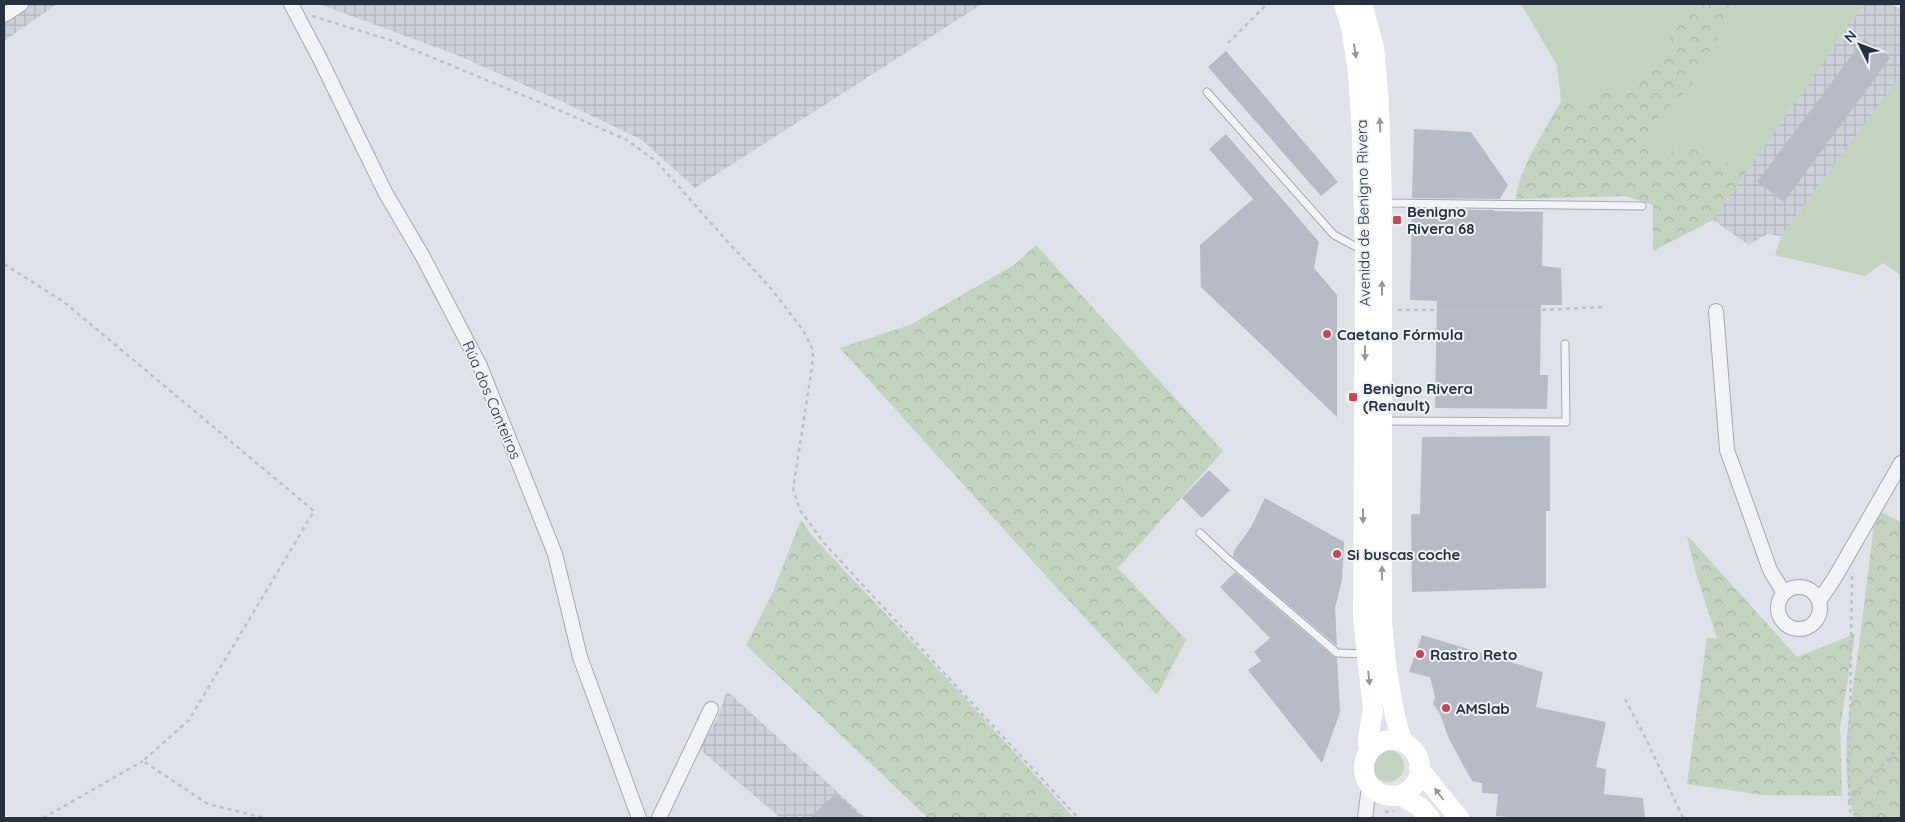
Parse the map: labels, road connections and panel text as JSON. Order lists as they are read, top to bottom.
{
  "streets": {
    "main road": ["Avenida de Benigno Rivera"],
    "street": ["Rúa dos Canteiros"]
  },
  "places": {
    "transit": ["Benigno Rivera 68", "Benigno Rivera (Renault)"],
    "other": [
      "Caetano Fórmula",
      "Si buscas coche",
      "Rastro Reto",
      "AMSlab"
    ]
  },
  "north": "top left"
}
